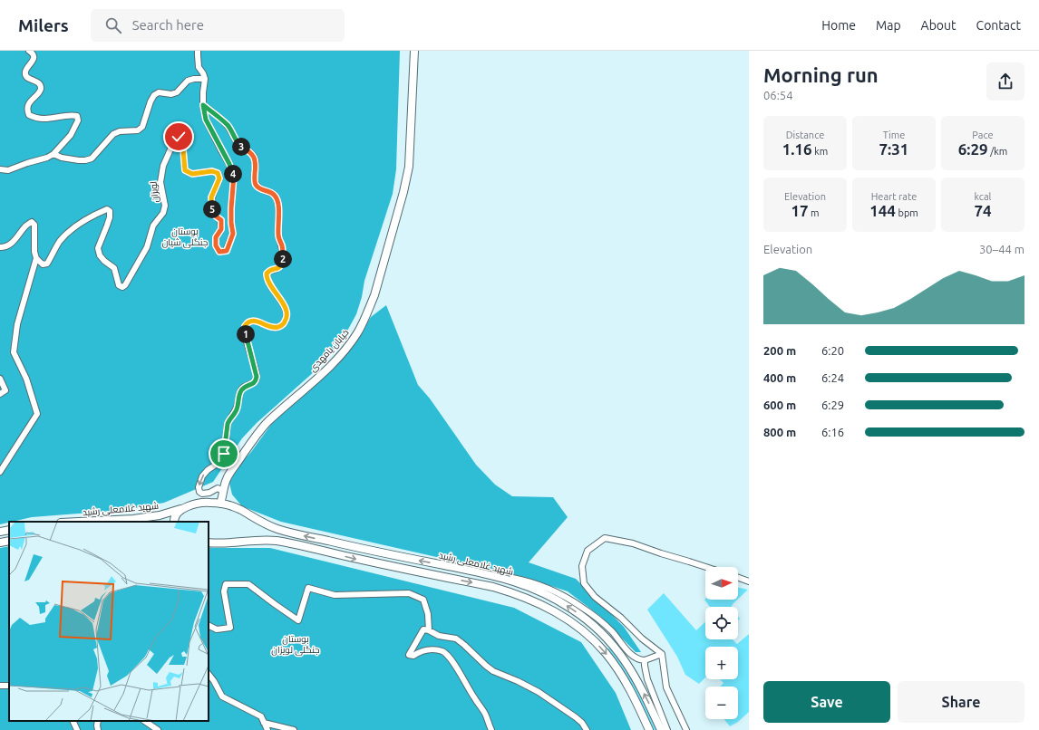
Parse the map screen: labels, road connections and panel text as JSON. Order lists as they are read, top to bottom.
{
  "streets": {
    "main road": ["خیابان یامهدی", "شهید غلامعلی رشید"],
    "street": ["لویزان"]
  },
  "crossings": [
    ["خیابان یامهدی", "شهید غلامعلی رشید"]
  ],
  "parks": ["بوستان جنگلی شیان", "بوستان جنگلی لویزان"],
  "north": "right",
  "page": {
    "header": "Milers",
    "search": "Search here",
    "nav": [
      "Home",
      "Map",
      "About",
      "Contact"
    ],
    "heading": ["Morning run", "06:54"],
    "stats": [
      ["Distance", "1.16 km"],
      ["Time", "7:31"],
      ["Pace", "6:29 /km"],
      ["Elevation", "17 m"],
      ["Heart rate", "144 bpm"],
      ["kcal", "74"]
    ],
    "pins": [
      "3",
      "4",
      "5",
      "2",
      "1"
    ],
    "chart": ["Elevation", "30–44 m"],
    "list": [
      {
        "name": "200 m",
        "note": "6:20"
      },
      {
        "name": "400 m",
        "note": "6:24"
      },
      {
        "name": "600 m",
        "note": "6:29"
      },
      {
        "name": "800 m",
        "note": "6:16"
      }
    ],
    "map_buttons": ["+", "−"],
    "buttons": ["Save", "Share"]
  }
}
